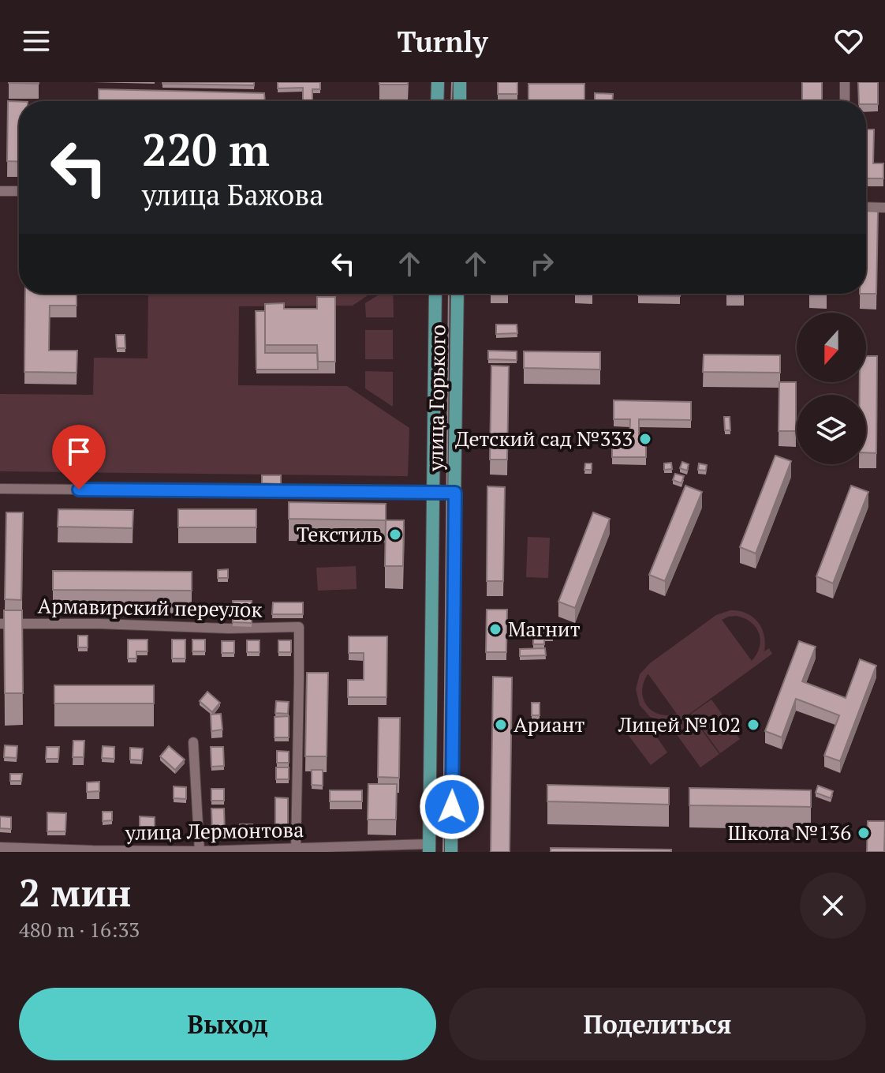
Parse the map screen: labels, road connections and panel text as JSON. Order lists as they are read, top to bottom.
{
  "streets": {
    "main road": ["улица Горького"],
    "street": ["Армавирский переулок", "улица Лермонтова"]
  },
  "crossings": [
    ["улица Горького", "улица Лермонтова"],
    ["Армавирский переулок", "улица Лермонтова"]
  ],
  "places": [
    "Детский сад №333",
    "Текстиль",
    "Магнит",
    "Ариант",
    "Лицей №102",
    "Школа №136"
  ],
  "north": "bottom",
  "page": {
    "header": "Turnly",
    "turn": ["220 m", "улица Бажова"],
    "heading": ["2 мин", "480 m · 16:33"],
    "buttons": ["Выход", "Поделиться"]
  }
}
